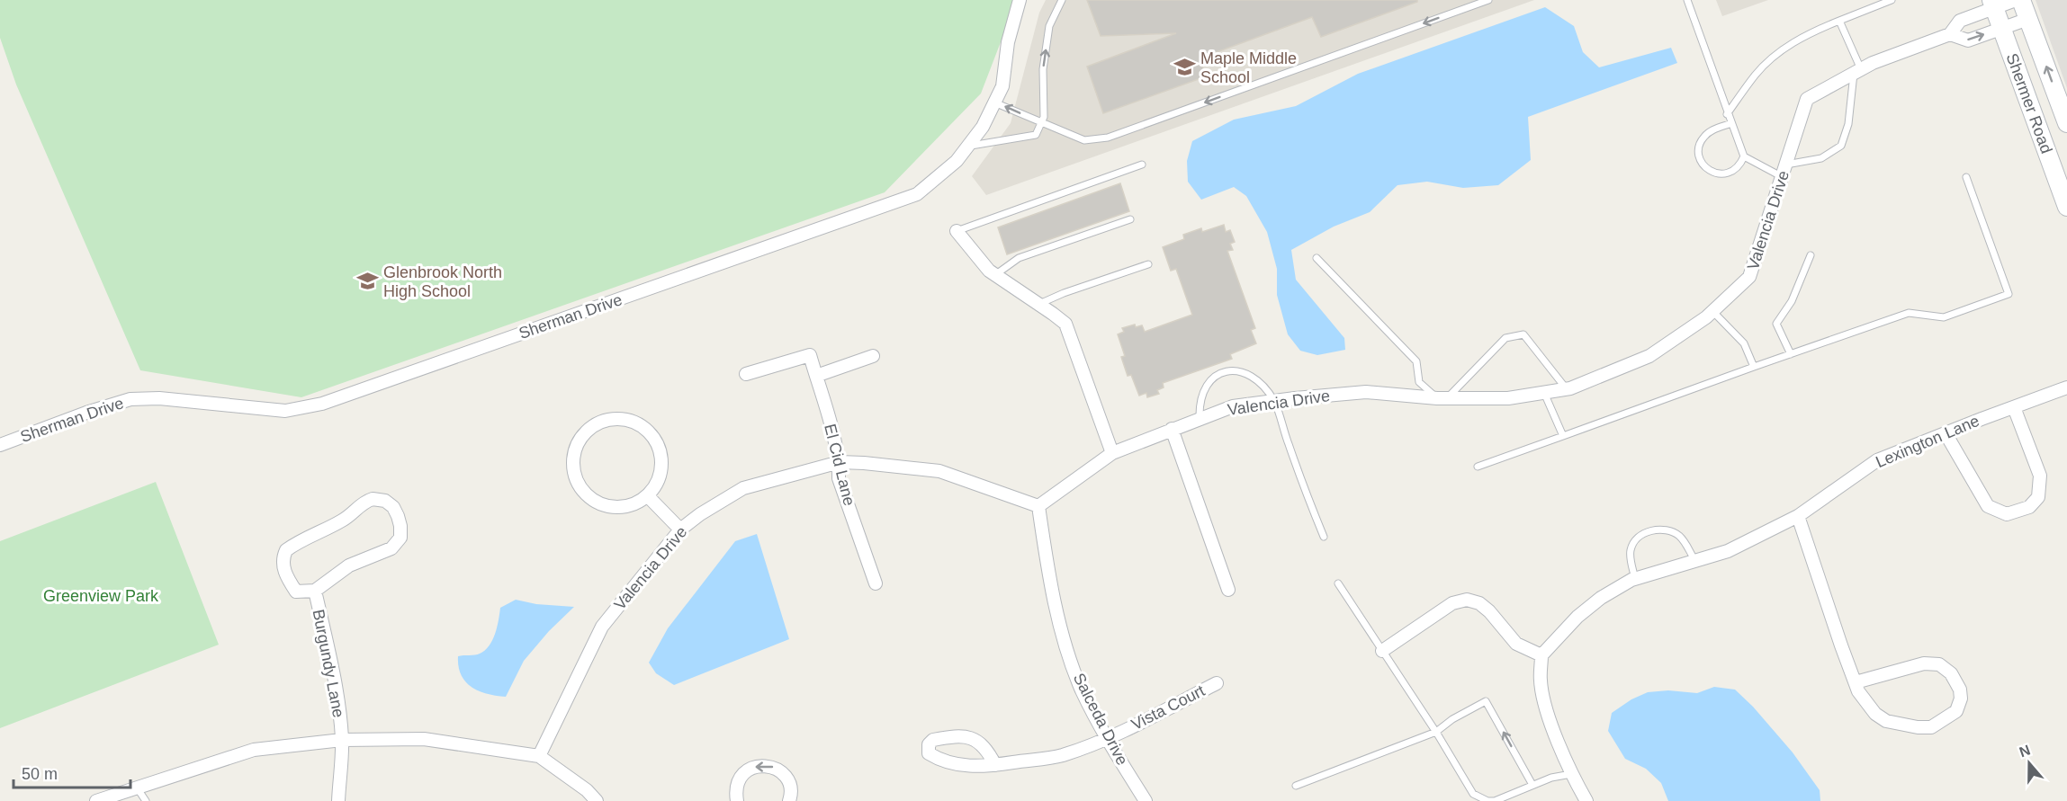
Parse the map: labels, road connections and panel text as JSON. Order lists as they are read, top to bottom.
{
  "streets": {
    "main road": ["Shermer Road"],
    "street": [
      "Valencia Drive",
      "Sherman Drive",
      "Lexington Lane",
      "El Cid Lane",
      "Burgundy Lane",
      "Vista Court",
      "Salceda Drive"
    ]
  },
  "crossings": [
    ["Shermer Road", "Valencia Drive"],
    ["Valencia Drive", "El Cid Lane"],
    ["Valencia Drive", "Salceda Drive"],
    ["Vista Court", "Salceda Drive"]
  ],
  "parks": ["Greenview Park"],
  "places": {
    "school or university": ["Maple Middle School", "Glenbrook North High School"]
  },
  "scale_bar": "50 m",
  "north": "top"
}
